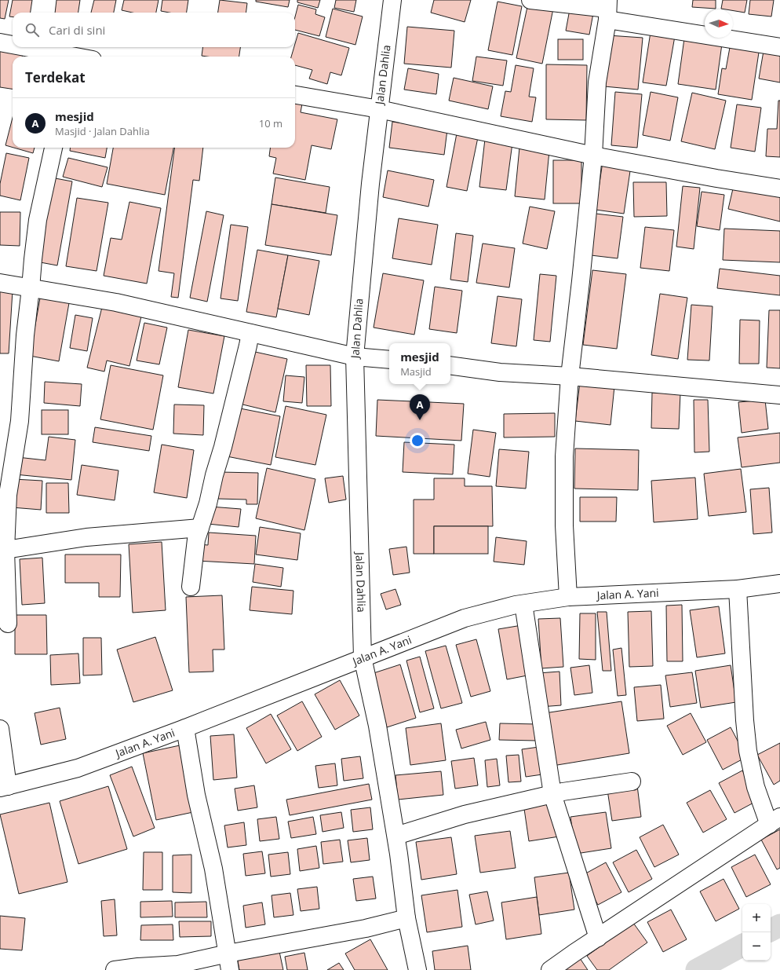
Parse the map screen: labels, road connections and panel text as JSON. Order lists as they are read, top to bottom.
{
  "streets": {
    "main road": ["Jalan Dahlia", "Jalan A. Yani"]
  },
  "crossings": [
    ["Jalan Dahlia", "Jalan A. Yani"]
  ],
  "north": "right",
  "page": {
    "search": "Cari di sini",
    "heading": "Terdekat",
    "list": [
      {
        "mark": "A",
        "name": "mesjid",
        "note": "Masjid · Jalan Dahlia",
        "value": "10 m"
      }
    ],
    "popup": ["mesjid", "Masjid"],
    "pins": "A",
    "map_buttons": ["+", "−"]
  }
}
